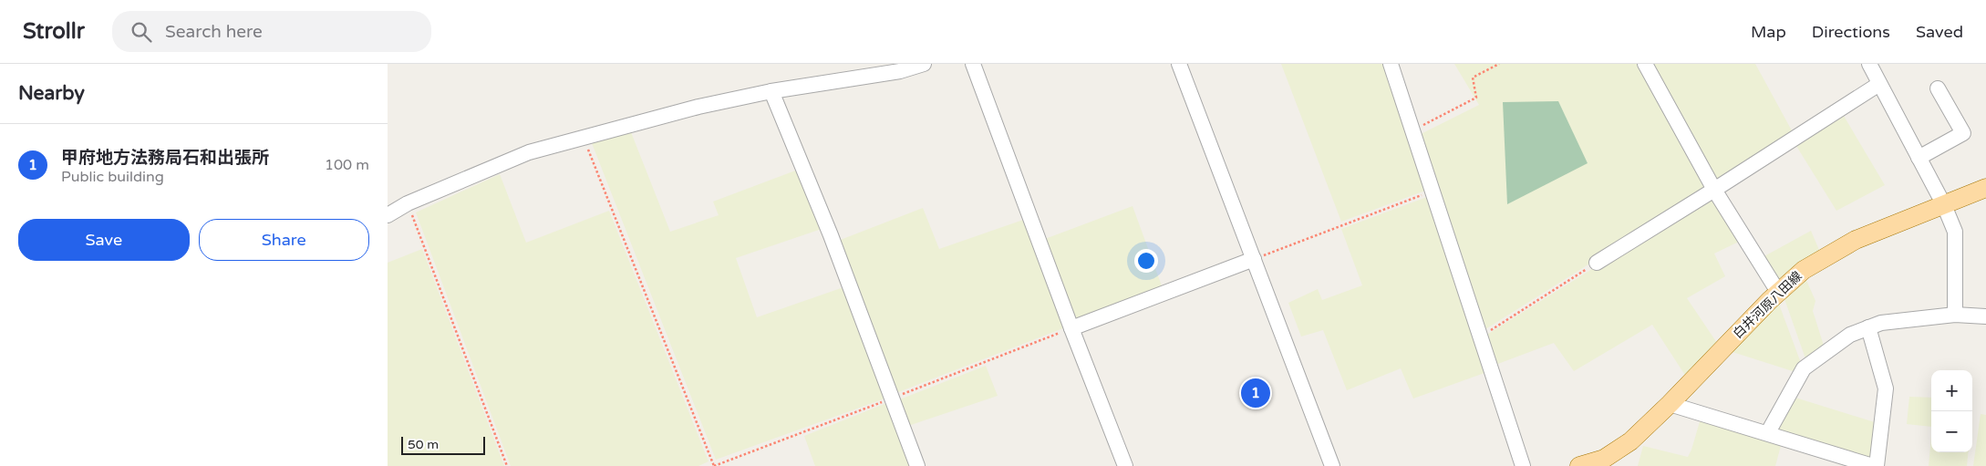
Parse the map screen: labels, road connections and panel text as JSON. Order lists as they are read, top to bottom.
{
  "streets": {
    "main road": ["白井河原八田線"]
  },
  "scale_bar": "50 m",
  "page": {
    "header": "Strollr",
    "search": "Search here",
    "nav": ["Map", "Directions", "Saved"],
    "heading": "Nearby",
    "list": [
      {
        "mark": "1",
        "name": "甲府地方法務局石和出張所",
        "note": "Public building",
        "value": "100 m"
      }
    ],
    "buttons": ["Save", "Share"],
    "map_buttons": ["+", "−"],
    "pins": "1",
    "scale": "50 m"
  }
}
